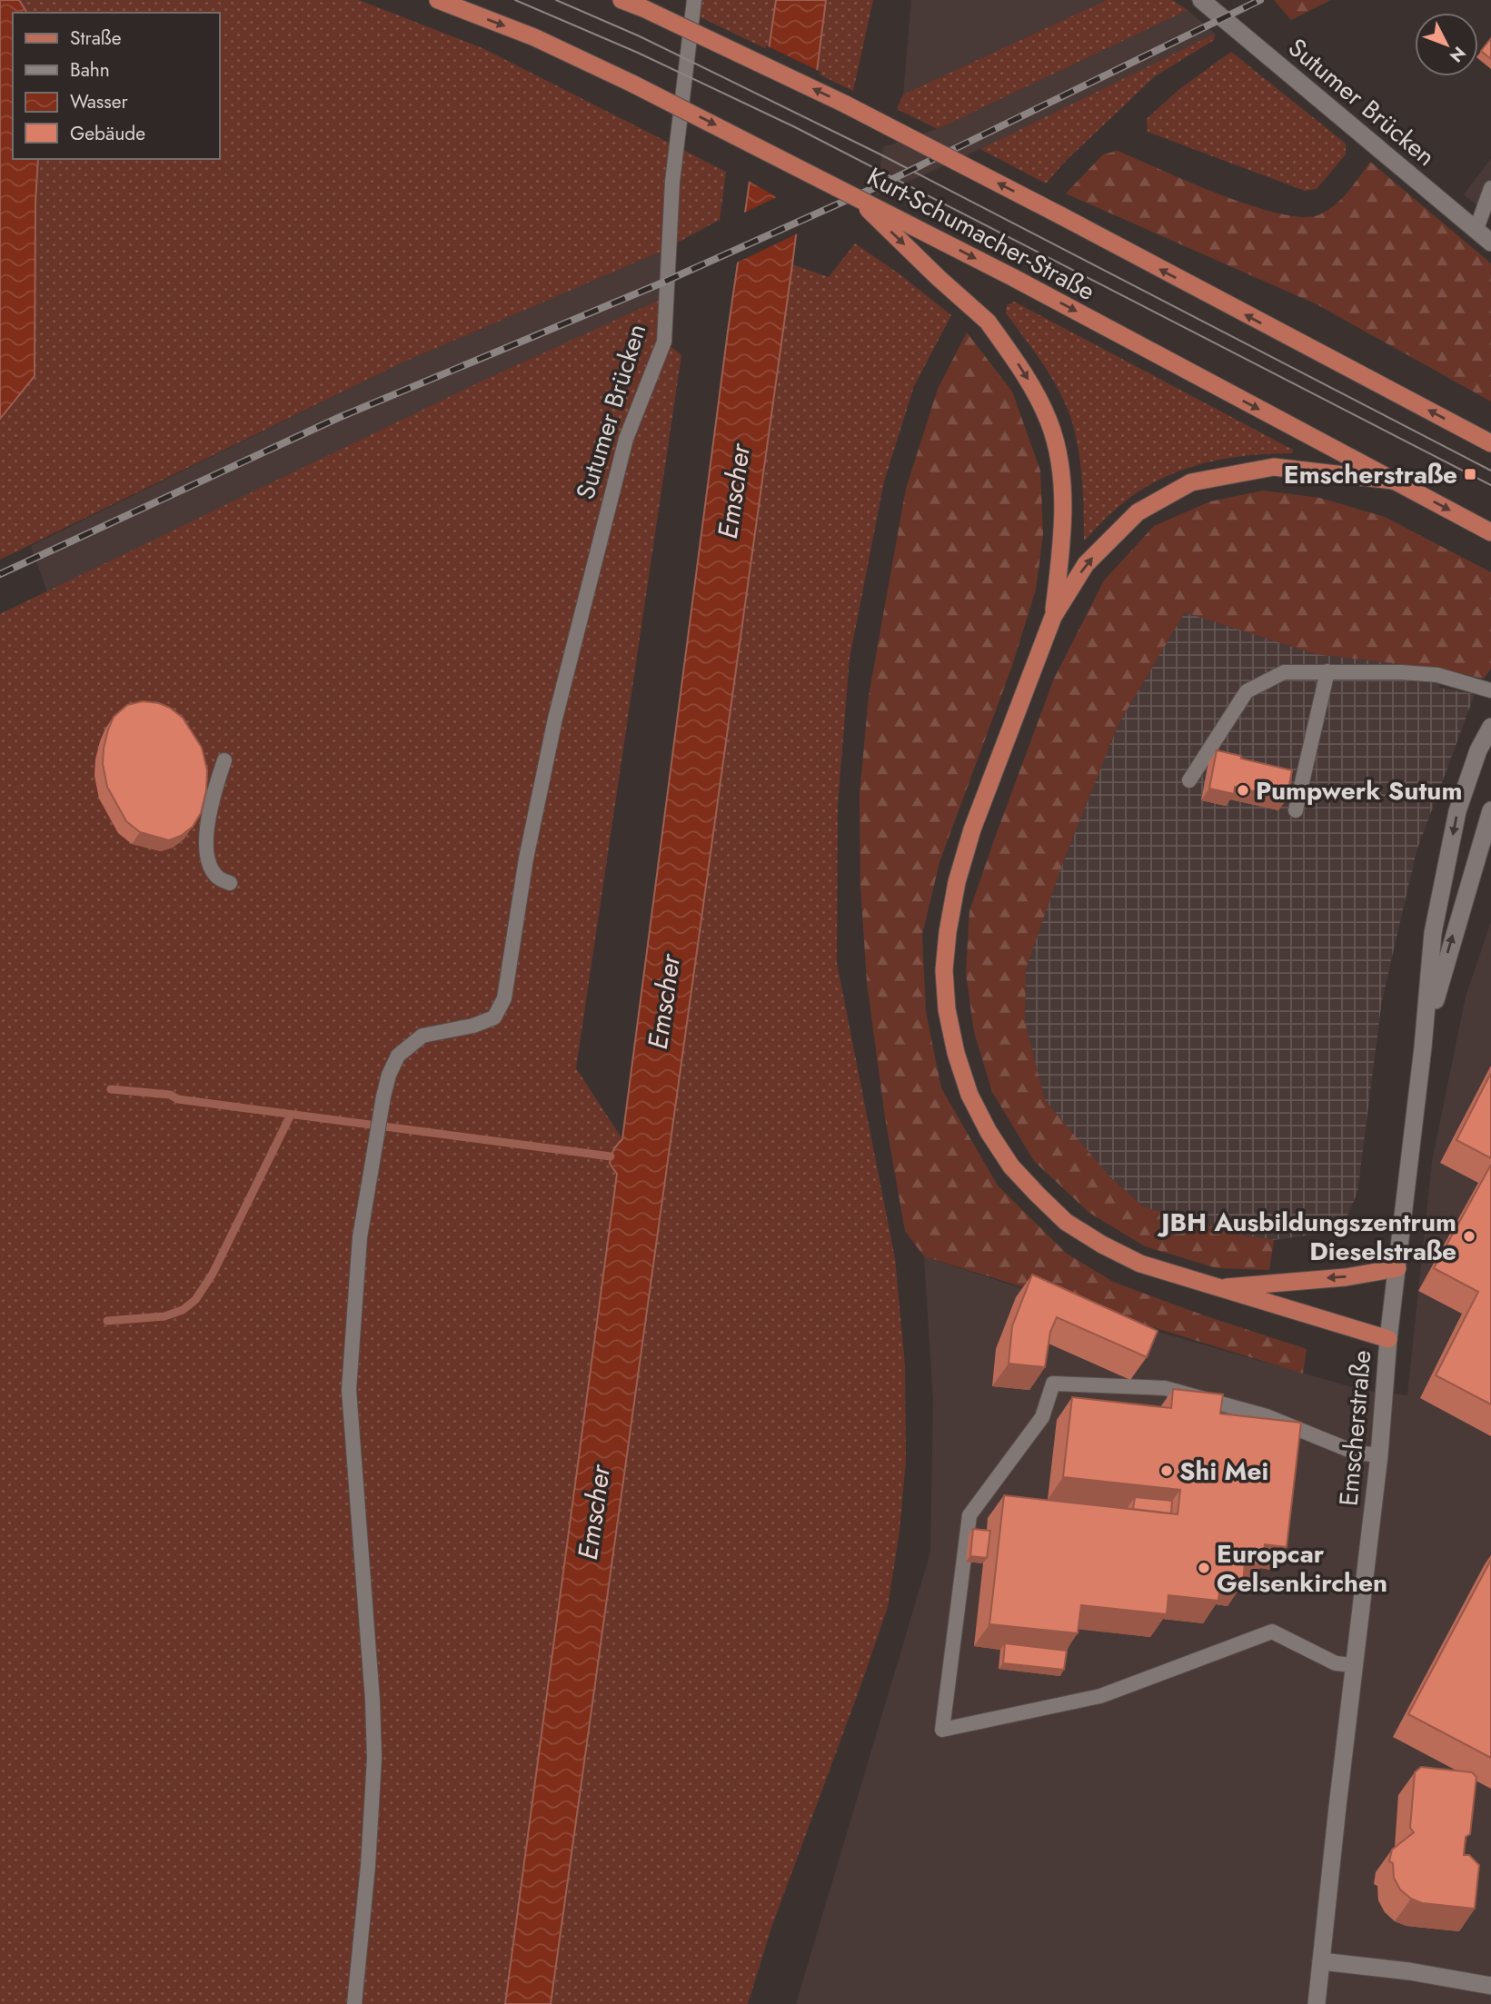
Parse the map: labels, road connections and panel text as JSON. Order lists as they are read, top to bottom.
{
  "streets": {
    "main road": ["Kurt-Schumacher-Straße"],
    "street": ["Sutumer Brücken", "Emscherstraße"]
  },
  "water": ["Emscher"],
  "places": {
    "transit": ["Emscherstraße"],
    "other": [
      "Pumpwerk Sutum",
      "JBH Ausbildungszentrum Dieselstraße",
      "Shi Mei",
      "Europcar Gelsenkirchen"
    ]
  },
  "legend": [
    "Straße",
    "Bahn",
    "Wasser",
    "Gebäude"
  ],
  "north": "bottom right"
}
